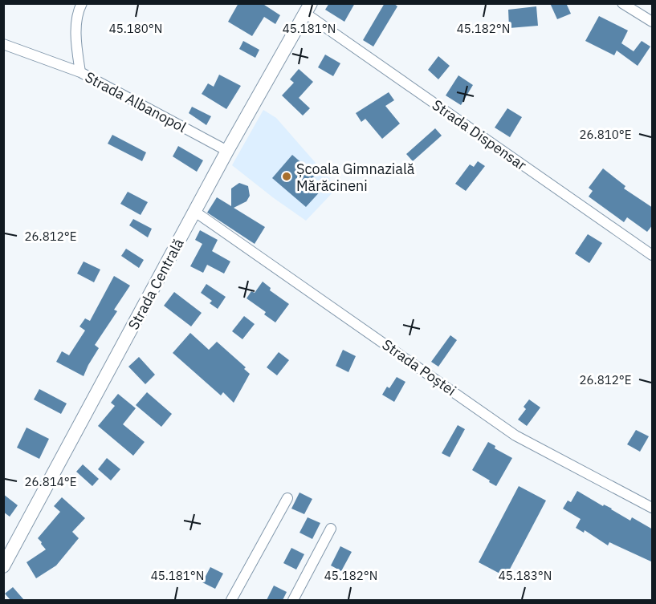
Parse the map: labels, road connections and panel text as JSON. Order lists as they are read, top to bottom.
{
  "streets": {
    "main road": ["Strada Centrală"],
    "street": ["Strada Albanopol", "Strada Dispensar", "Strada Poștei"]
  },
  "crossings": [
    ["Strada Albanopol", "Strada Centrală"],
    ["Strada Dispensar", "Strada Centrală"],
    ["Strada Centrală", "Strada Poștei"]
  ],
  "places": ["Școala Gimnazială Mărăcineni"],
  "coordinates": [
    "45.180°N",
    "45.181°N",
    "45.182°N",
    "26.810°E",
    "26.812°E",
    "26.814°E",
    "45.183°N"
  ]
}
